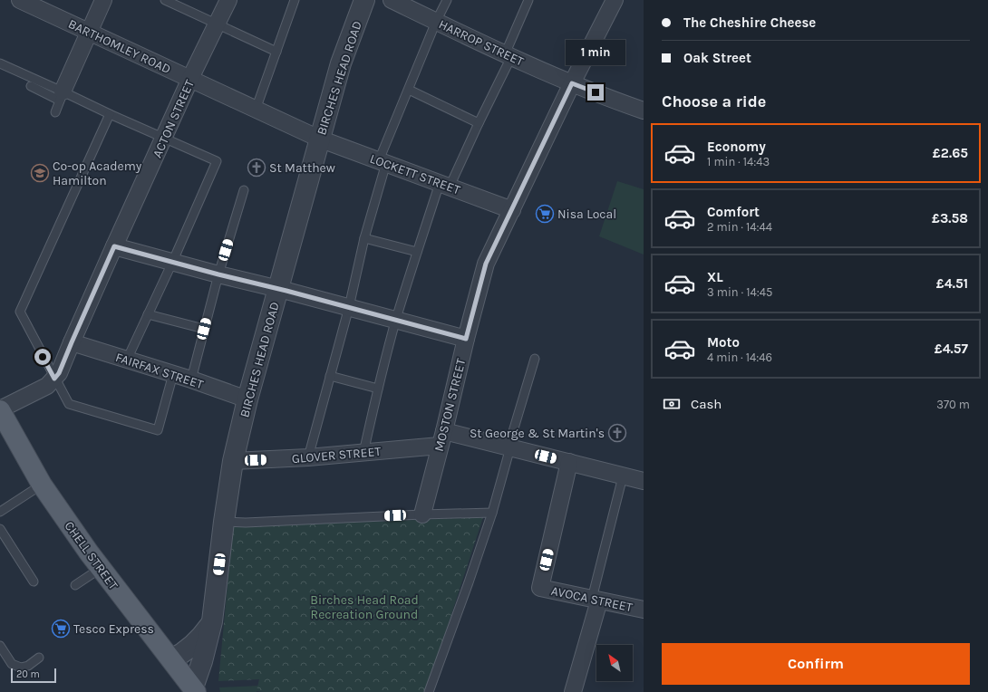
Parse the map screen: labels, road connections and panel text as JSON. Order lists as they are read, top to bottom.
{
  "streets": {
    "main road": ["CHELL STREET"],
    "street": [
      "HARROP STREET",
      "BARTHOMLEY ROAD",
      "BIRCHES HEAD ROAD",
      "ACTON STREET",
      "LOCKETT STREET",
      "FAIRFAX STREET",
      "MOSTON STREET",
      "GLOVER STREET",
      "AVOCA STREET"
    ]
  },
  "crossings": [
    ["HARROP STREET", "MOSTON STREET"],
    ["BARTHOMLEY ROAD", "BIRCHES HEAD ROAD"],
    ["BARTHOMLEY ROAD", "ACTON STREET"],
    ["BARTHOMLEY ROAD", "LOCKETT STREET"],
    ["BIRCHES HEAD ROAD", "LOCKETT STREET"],
    ["BIRCHES HEAD ROAD", "FAIRFAX STREET"],
    ["BIRCHES HEAD ROAD", "GLOVER STREET"],
    ["BIRCHES HEAD ROAD", "CHELL STREET"],
    ["ACTON STREET", "FAIRFAX STREET"],
    ["ACTON STREET", "CHELL STREET"],
    ["LOCKETT STREET", "MOSTON STREET"],
    ["MOSTON STREET", "GLOVER STREET"],
    ["GLOVER STREET", "AVOCA STREET"]
  ],
  "parks": ["Birches Head Road Recreation Ground"],
  "places": {
    "church": ["St Matthew", "St George & St Martin's"],
    "school or university": ["Co-op Academy Hamilton"],
    "supermarket": ["Nisa Local", "Tesco Express"]
  },
  "scale_bar": "20 m",
  "north": "top left",
  "page": {
    "banner": ["The Cheshire Cheese", "Oak Street"],
    "bubble": "1 min",
    "heading": "Choose a ride",
    "list": [
      {
        "name": "Economy",
        "note": "1 min · 14:43",
        "value": "£2.65"
      },
      {
        "name": "Comfort",
        "note": "2 min · 14:44",
        "value": "£3.58"
      },
      {
        "name": "XL",
        "note": "3 min · 14:45",
        "value": "£4.51"
      },
      {
        "name": "Moto",
        "note": "4 min · 14:46",
        "value": "£4.57"
      }
    ],
    "pay": ["Cash", "370 m"],
    "buttons": "Confirm",
    "scale": "20 m"
  }
}
